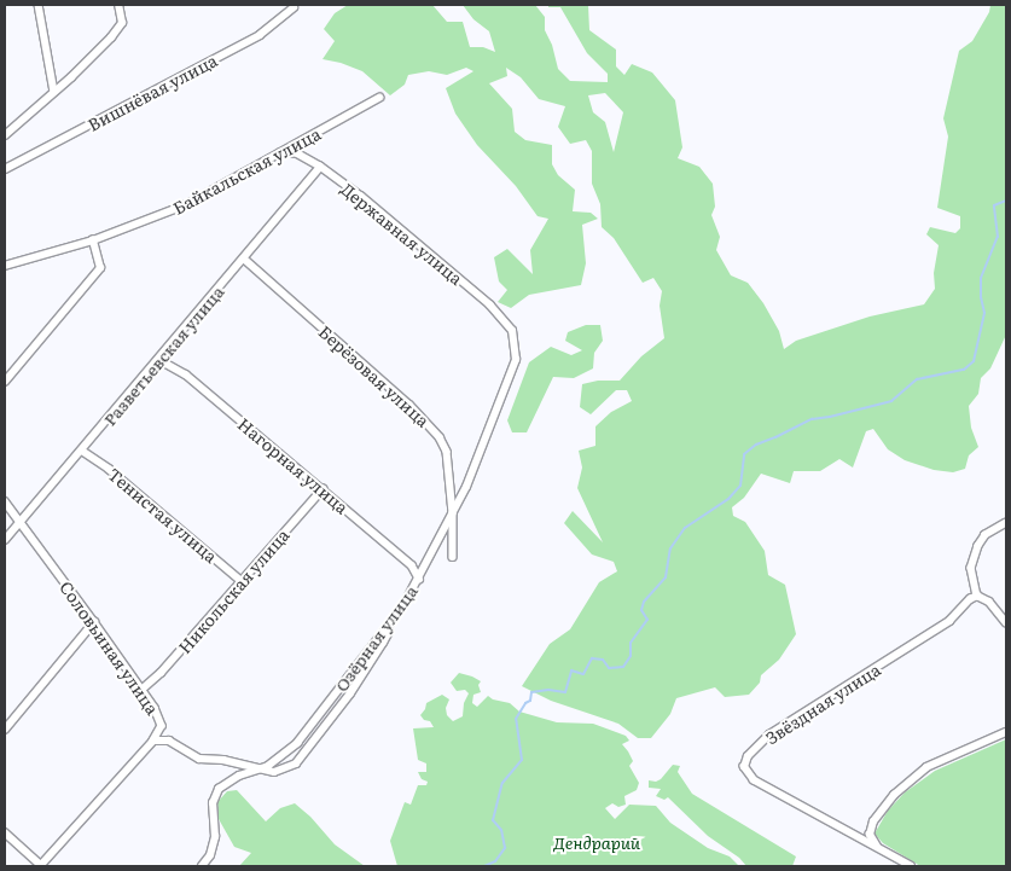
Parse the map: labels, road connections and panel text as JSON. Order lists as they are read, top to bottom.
{
  "streets": {
    "street": [
      "Вишнёвая улица",
      "Байкальская улица",
      "Державная улица",
      "Разветьевская улица",
      "Берёзовая улица",
      "Нагорная улица",
      "Тенистая улица",
      "Никольская улица",
      "Озёрная улица",
      "Соловьиная улица",
      "Звёздная улица"
    ]
  },
  "crossings": [
    ["Байкальская улица", "Державная улица"],
    ["Державная улица", "Разветьевская улица"],
    ["Державная улица", "Озёрная улица"],
    ["Разветьевская улица", "Берёзовая улица"],
    ["Разветьевская улица", "Нагорная улица"],
    ["Разветьевская улица", "Тенистая улица"],
    ["Разветьевская улица", "Соловьиная улица"],
    ["Берёзовая улица", "Озёрная улица"],
    ["Нагорная улица", "Никольская улица"],
    ["Нагорная улица", "Озёрная улица"],
    ["Тенистая улица", "Никольская улица"],
    ["Никольская улица", "Соловьиная улица"],
    ["Озёрная улица", "Соловьиная улица"]
  ],
  "parks": ["Дендрарий"]
}
